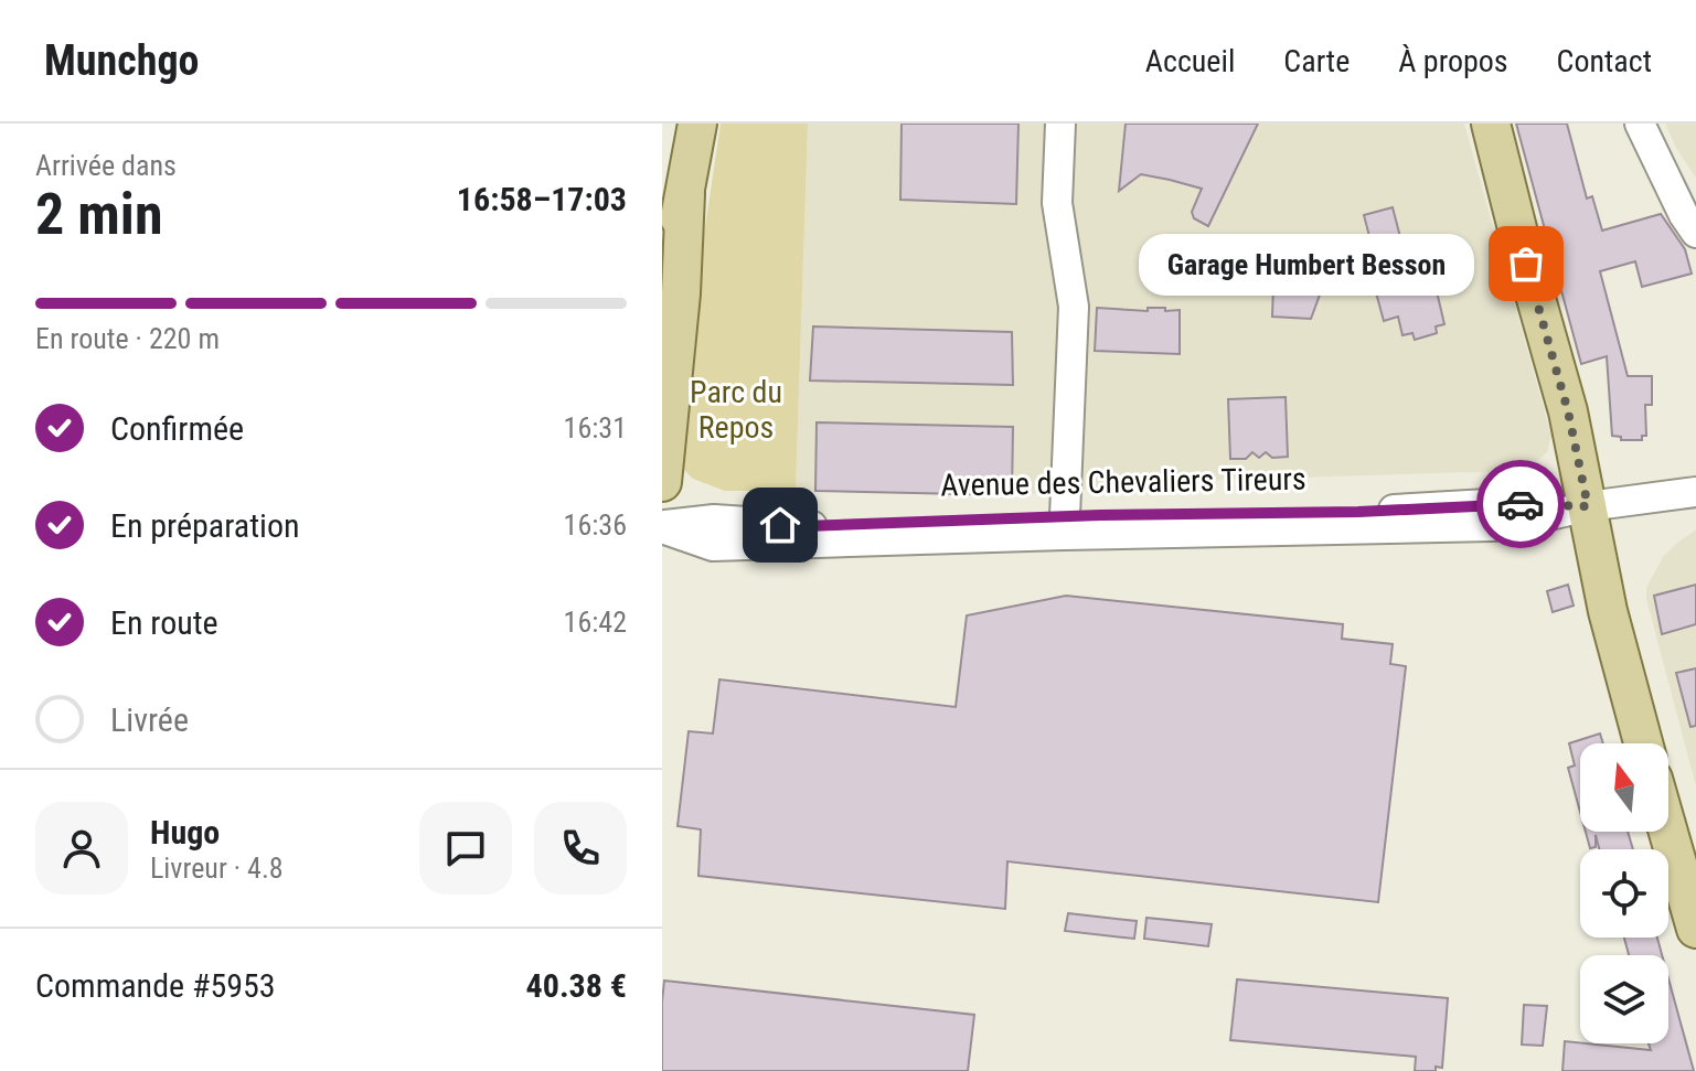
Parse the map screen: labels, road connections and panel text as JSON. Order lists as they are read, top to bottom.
{
  "streets": {
    "street": ["Avenue des Chevaliers Tireurs"]
  },
  "parks": ["Parc du Repos"],
  "places": ["Garage Humbert Besson"],
  "north": "top",
  "page": {
    "header": "Munchgo",
    "nav": [
      "Accueil",
      "Carte",
      "À propos",
      "Contact"
    ],
    "heading": ["2 min", "Arrivée dans", "16:58–17:03"],
    "panel": [
      "Hugo",
      "Livreur · 4.8",
      "Commande #5953",
      "40.38 €"
    ],
    "bubble": "Garage Humbert Besson",
    "bar": "En route · 220 m",
    "list": [
      ["Confirmée", "16:31"],
      ["En préparation", "16:36"],
      ["En route", "16:42"],
      "Livrée"
    ]
  }
}
